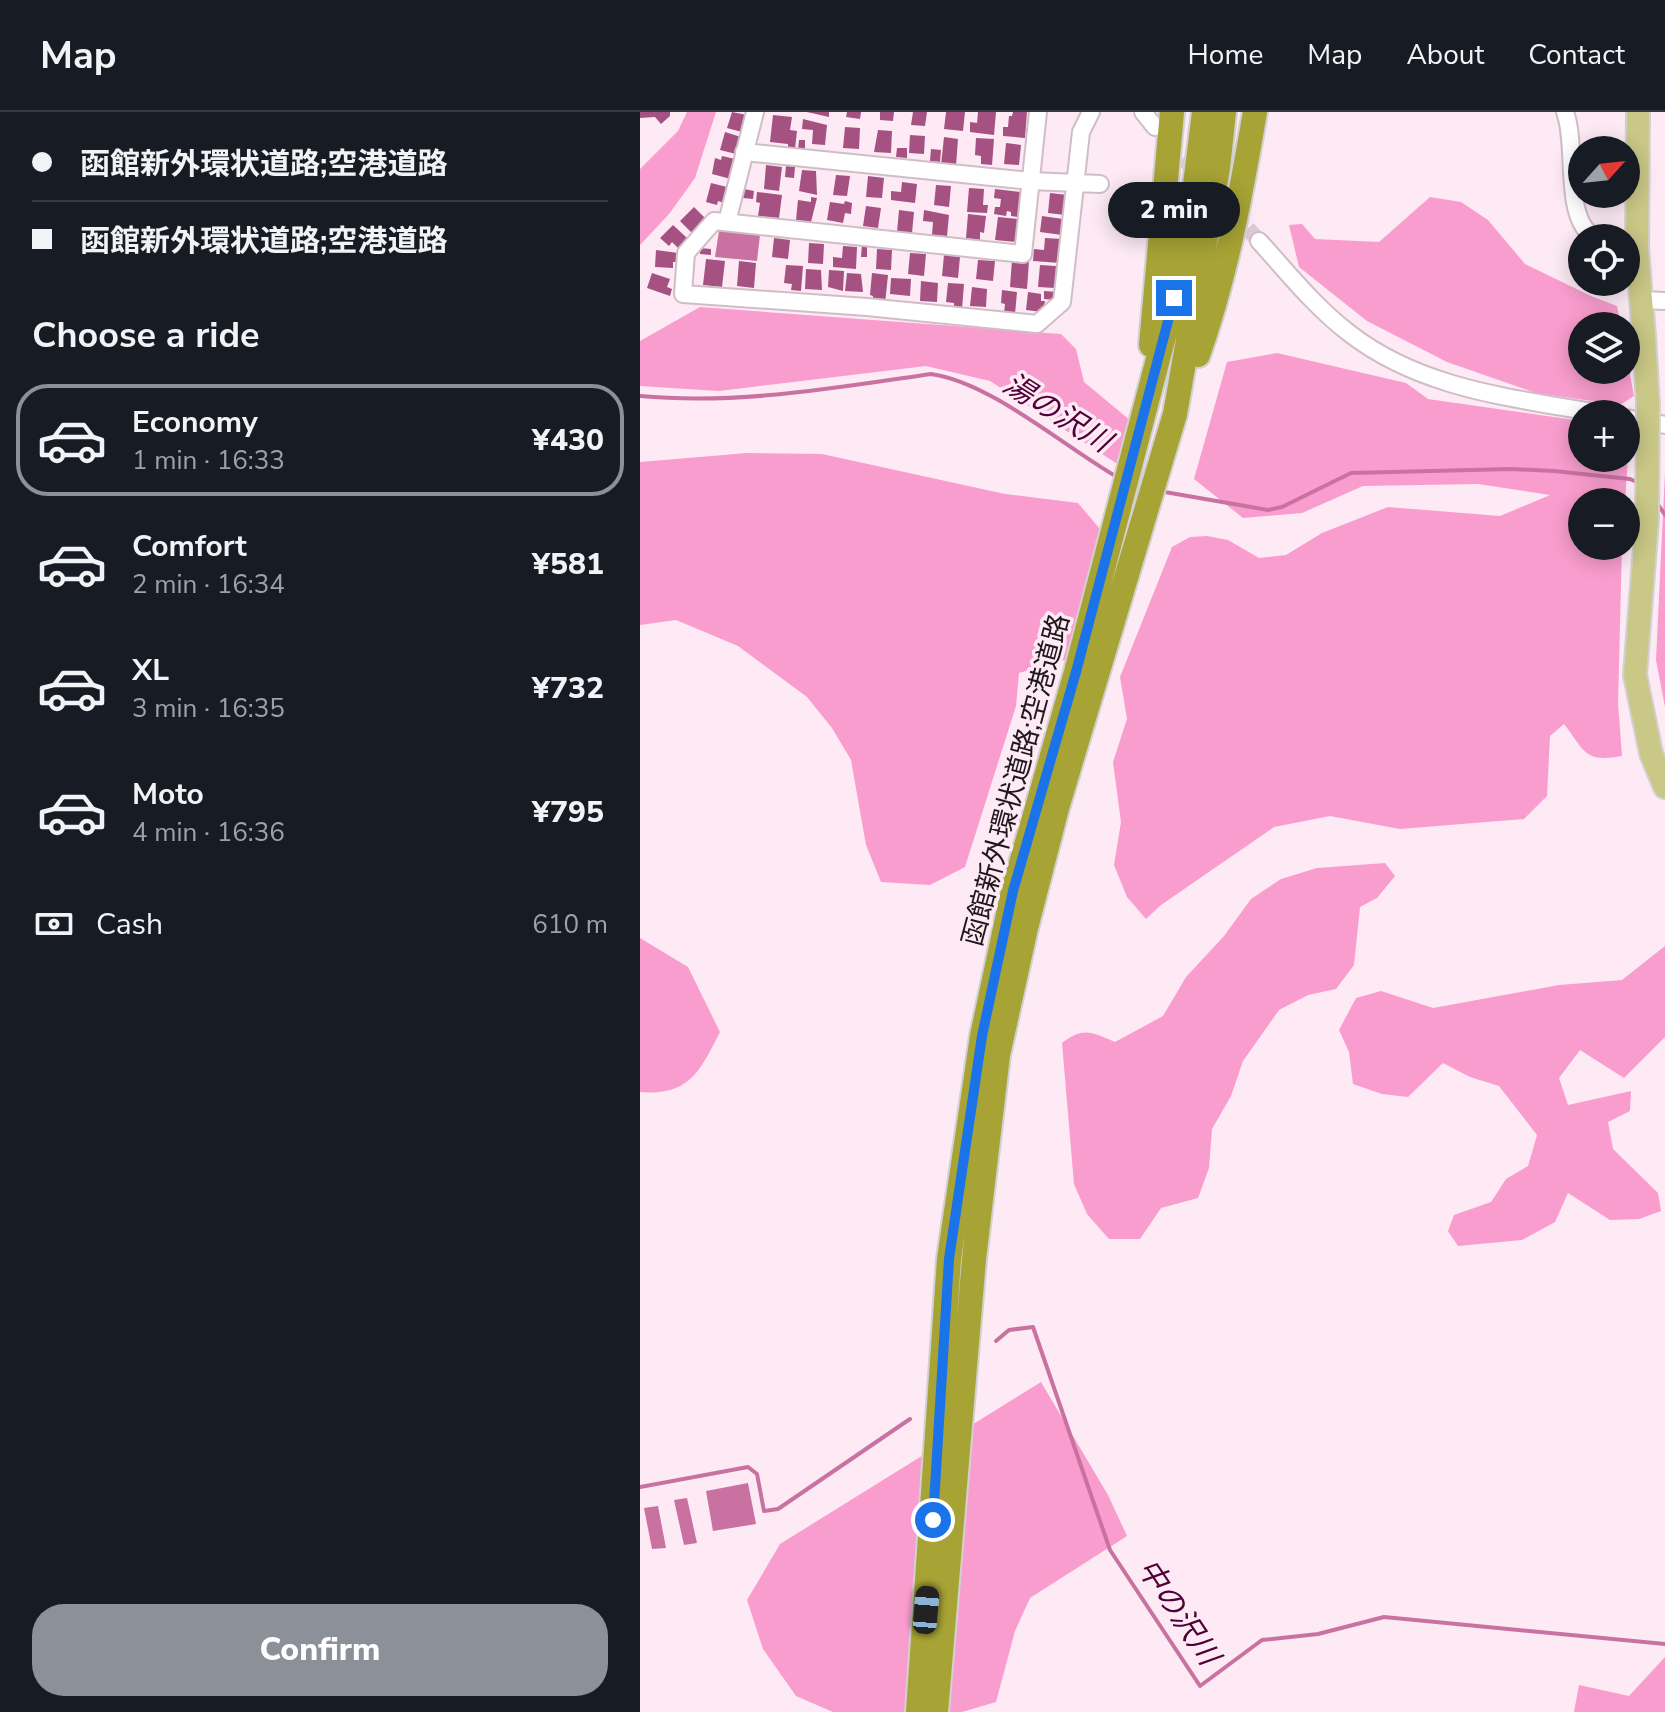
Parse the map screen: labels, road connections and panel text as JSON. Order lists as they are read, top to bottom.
{
  "streets": {
    "highway": ["函館新外環状道路;空港道路"]
  },
  "water": ["湯の沢川", "中の沢川"],
  "north": "top right",
  "page": {
    "header": "Map",
    "nav": [
      "Home",
      "Map",
      "About",
      "Contact"
    ],
    "banner": ["函館新外環状道路;空港道路", "函館新外環状道路;空港道路"],
    "map_buttons": ["+", "−"],
    "bubble": "2 min",
    "heading": "Choose a ride",
    "list": [
      {
        "name": "Economy",
        "note": "1 min · 16:33",
        "value": "¥430"
      },
      {
        "name": "Comfort",
        "note": "2 min · 16:34",
        "value": "¥581"
      },
      {
        "name": "XL",
        "note": "3 min · 16:35",
        "value": "¥732"
      },
      {
        "name": "Moto",
        "note": "4 min · 16:36",
        "value": "¥795"
      }
    ],
    "pay": ["Cash", "610 m"],
    "buttons": "Confirm"
  }
}
